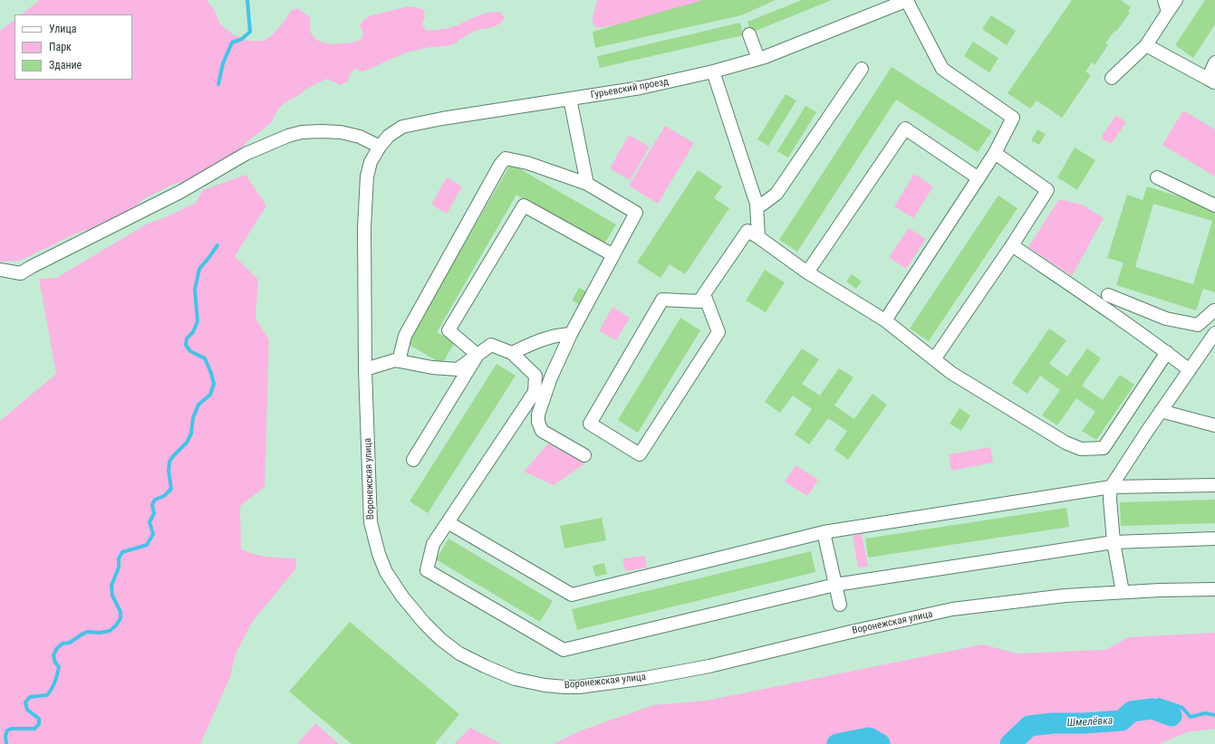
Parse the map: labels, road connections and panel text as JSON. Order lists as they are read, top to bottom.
{
  "streets": {
    "street": ["Гурьевский проезд", "Воронежская улица"]
  },
  "crossings": [
    ["Гурьевский проезд", "Воронежская улица"]
  ],
  "water": ["Шмелёвка"],
  "legend": ["Улица", "Парк", "Здание"]
}
